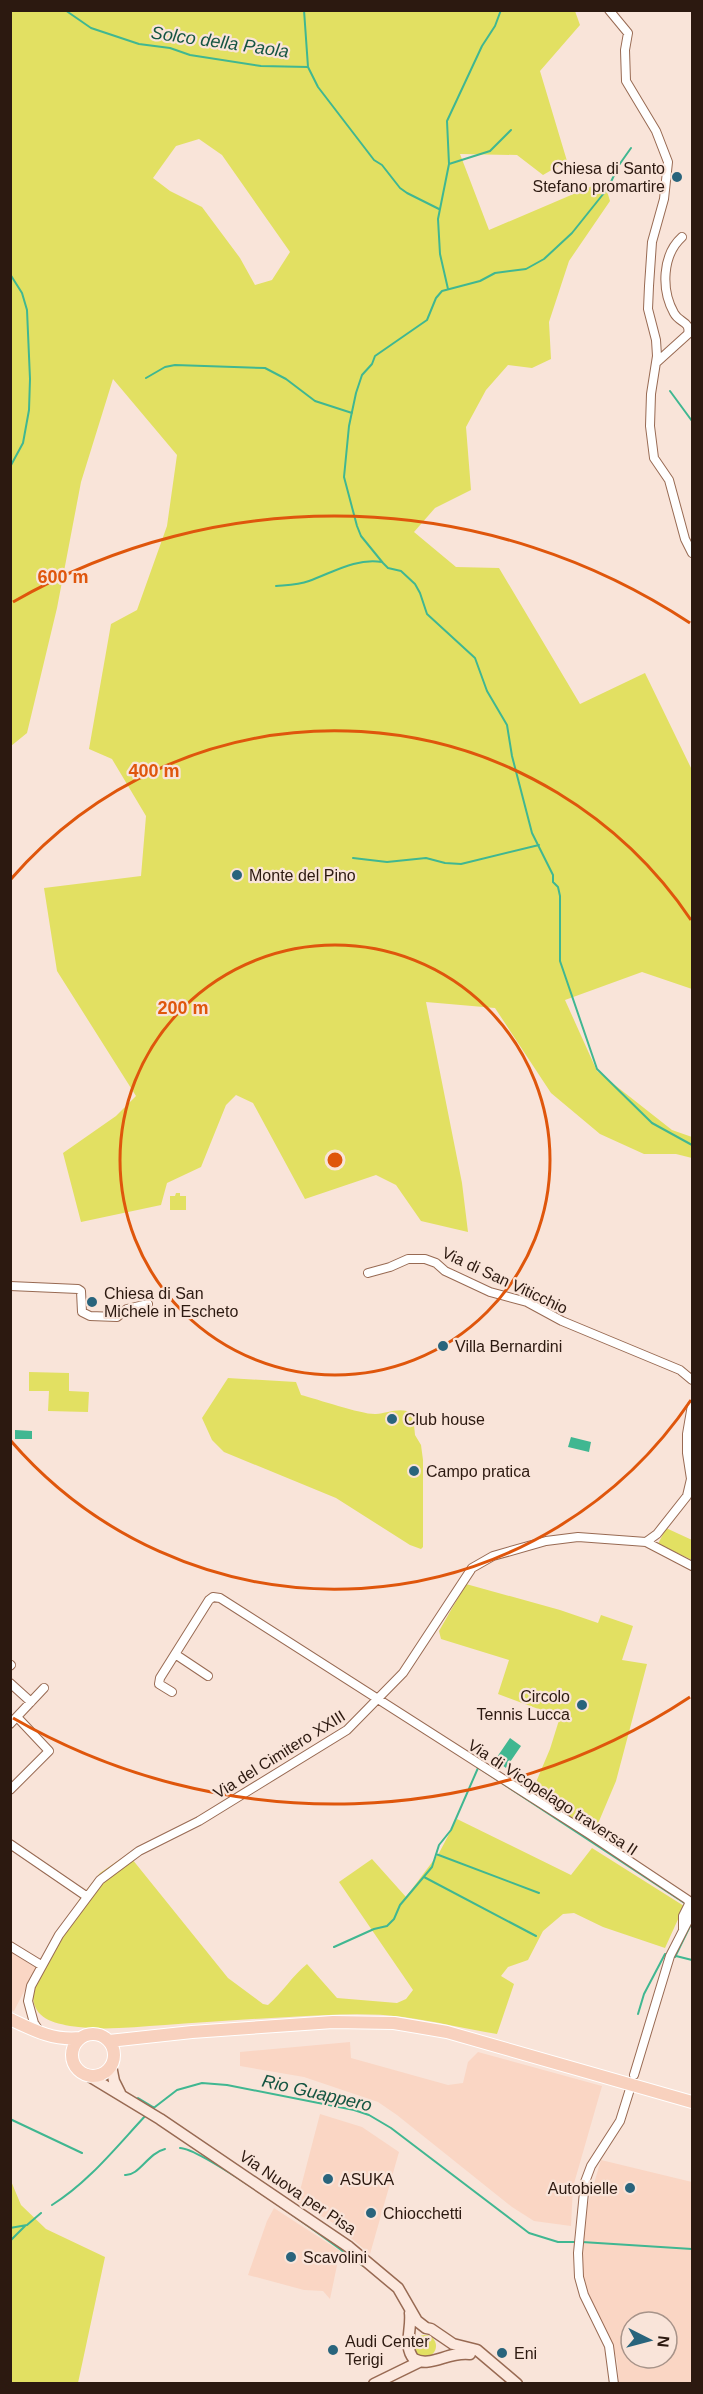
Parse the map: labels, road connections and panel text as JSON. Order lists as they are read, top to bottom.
{
  "streets": {
    "main road": ["Via Nuova per Pisa"],
    "street": ["Via di San Viticchio", "Via del Cimitero XXIII", "Via di Vicopelago traversa II"]
  },
  "crossings": [
    ["Via del Cimitero XXIII", "Via di Vicopelago traversa II"]
  ],
  "water": ["Solco della Paola", "Rio Guappero"],
  "places": [
    "Chiesa di Santo Stefano promartire",
    "Monte del Pino",
    "Chiesa di San Michele in Escheto",
    "Villa Bernardini",
    "Club house",
    "Campo pratica",
    "Circolo Tennis Lucca",
    "ASUKA",
    "Autobielle",
    "Chiocchetti",
    "Scavolini",
    "Audi Center Terigi",
    "Eni"
  ],
  "north": "right",
  "rings": ["600 m", "400 m", "200 m"]
}
